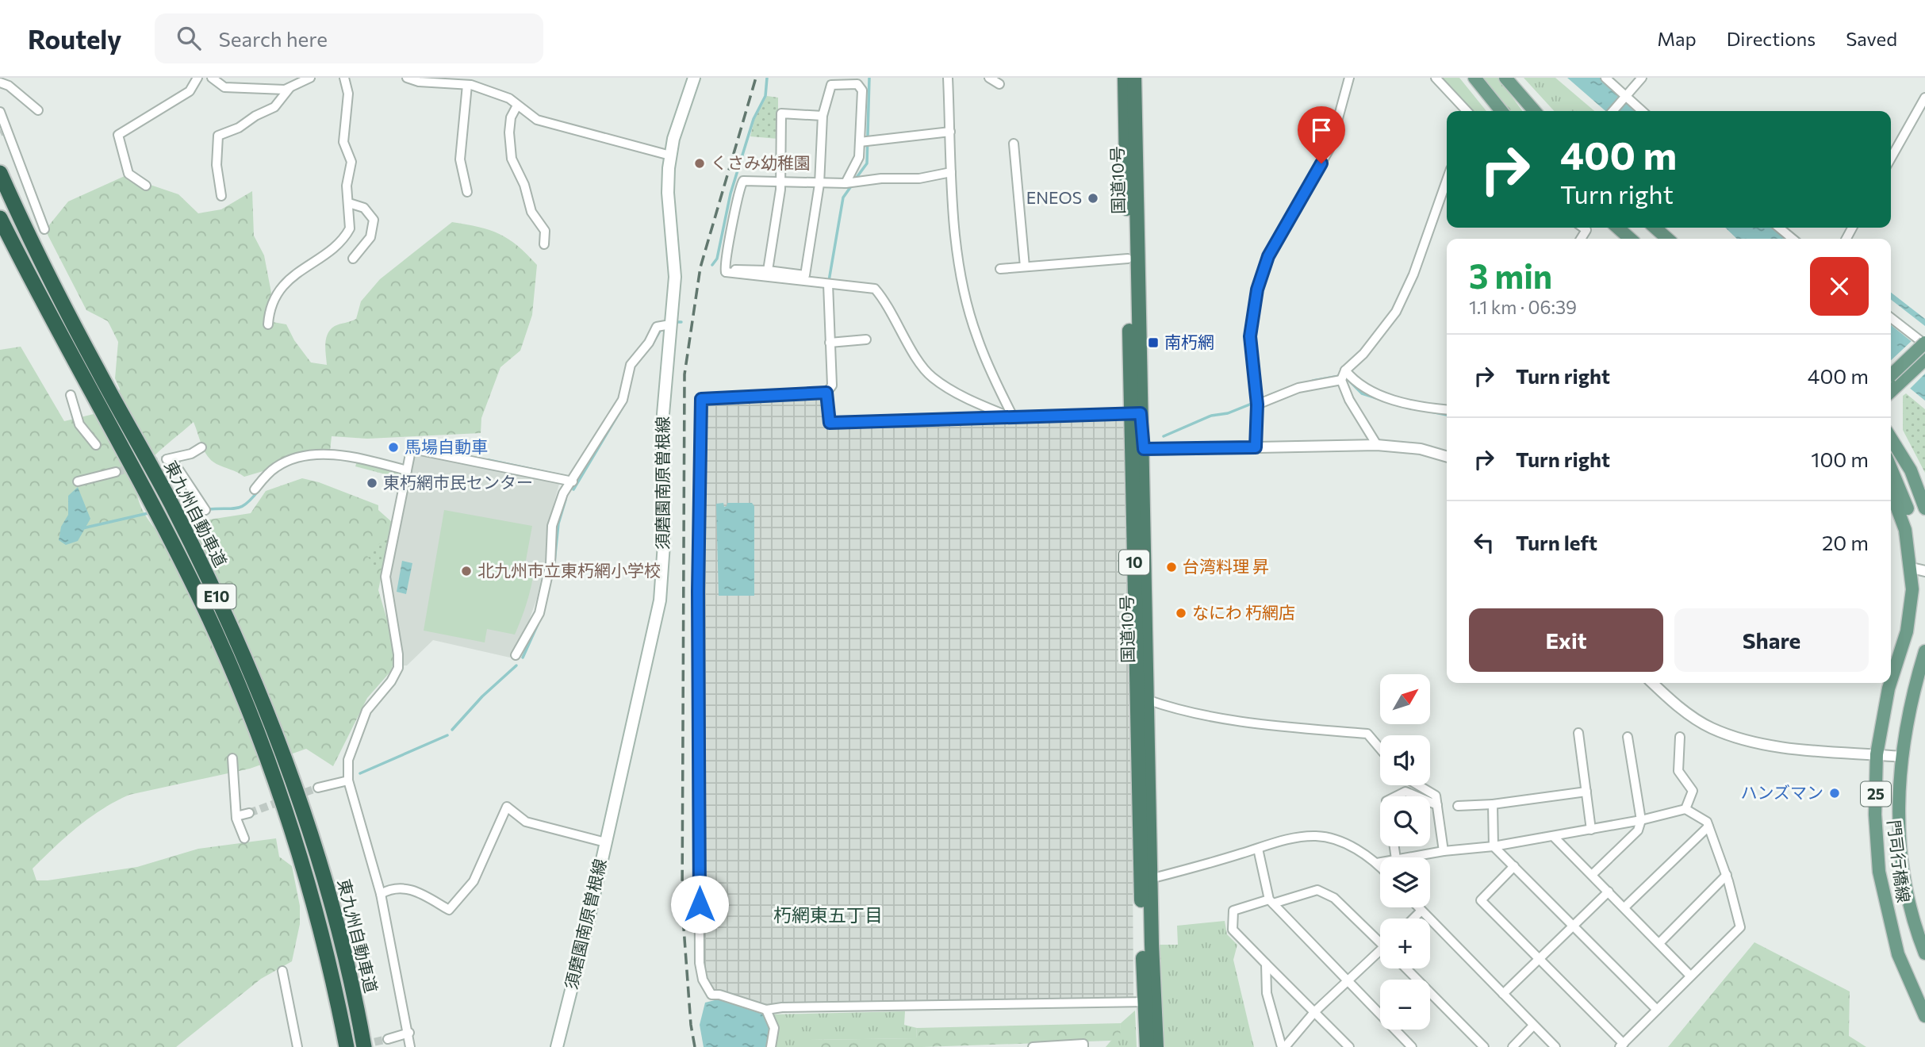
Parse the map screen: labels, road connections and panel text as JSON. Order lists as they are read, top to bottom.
{
  "streets": {
    "highway": [
      "国道10号",
      "東九州自動車道",
      "10",
      "E10"
    ],
    "main road": ["須磨園南原曽根線", "25", "門司行橋線"]
  },
  "districts": ["朽網東五丁目"],
  "places": {
    "other": [
      "くさみ幼稚園",
      "ENEOS",
      "馬場自動車",
      "東朽網市民センター",
      "台湾料理 昇",
      "北九州市立東朽網小学校",
      "なにわ 朽網店",
      "ハンズマン"
    ],
    "transit": ["南朽網"]
  },
  "north": "top right",
  "page": {
    "header": "Routely",
    "search": "Search here",
    "nav": ["Map", "Directions", "Saved"],
    "turn": ["400 m", "Turn right"],
    "heading": ["3 min", "1.1 km · 06:39"],
    "list": [
      {
        "name": "Turn right",
        "value": "400 m"
      },
      {
        "name": "Turn right",
        "value": "100 m"
      },
      {
        "name": "Turn left",
        "value": "20 m"
      }
    ],
    "buttons": ["Exit", "Share"],
    "map_buttons": ["+", "−"]
  }
}
